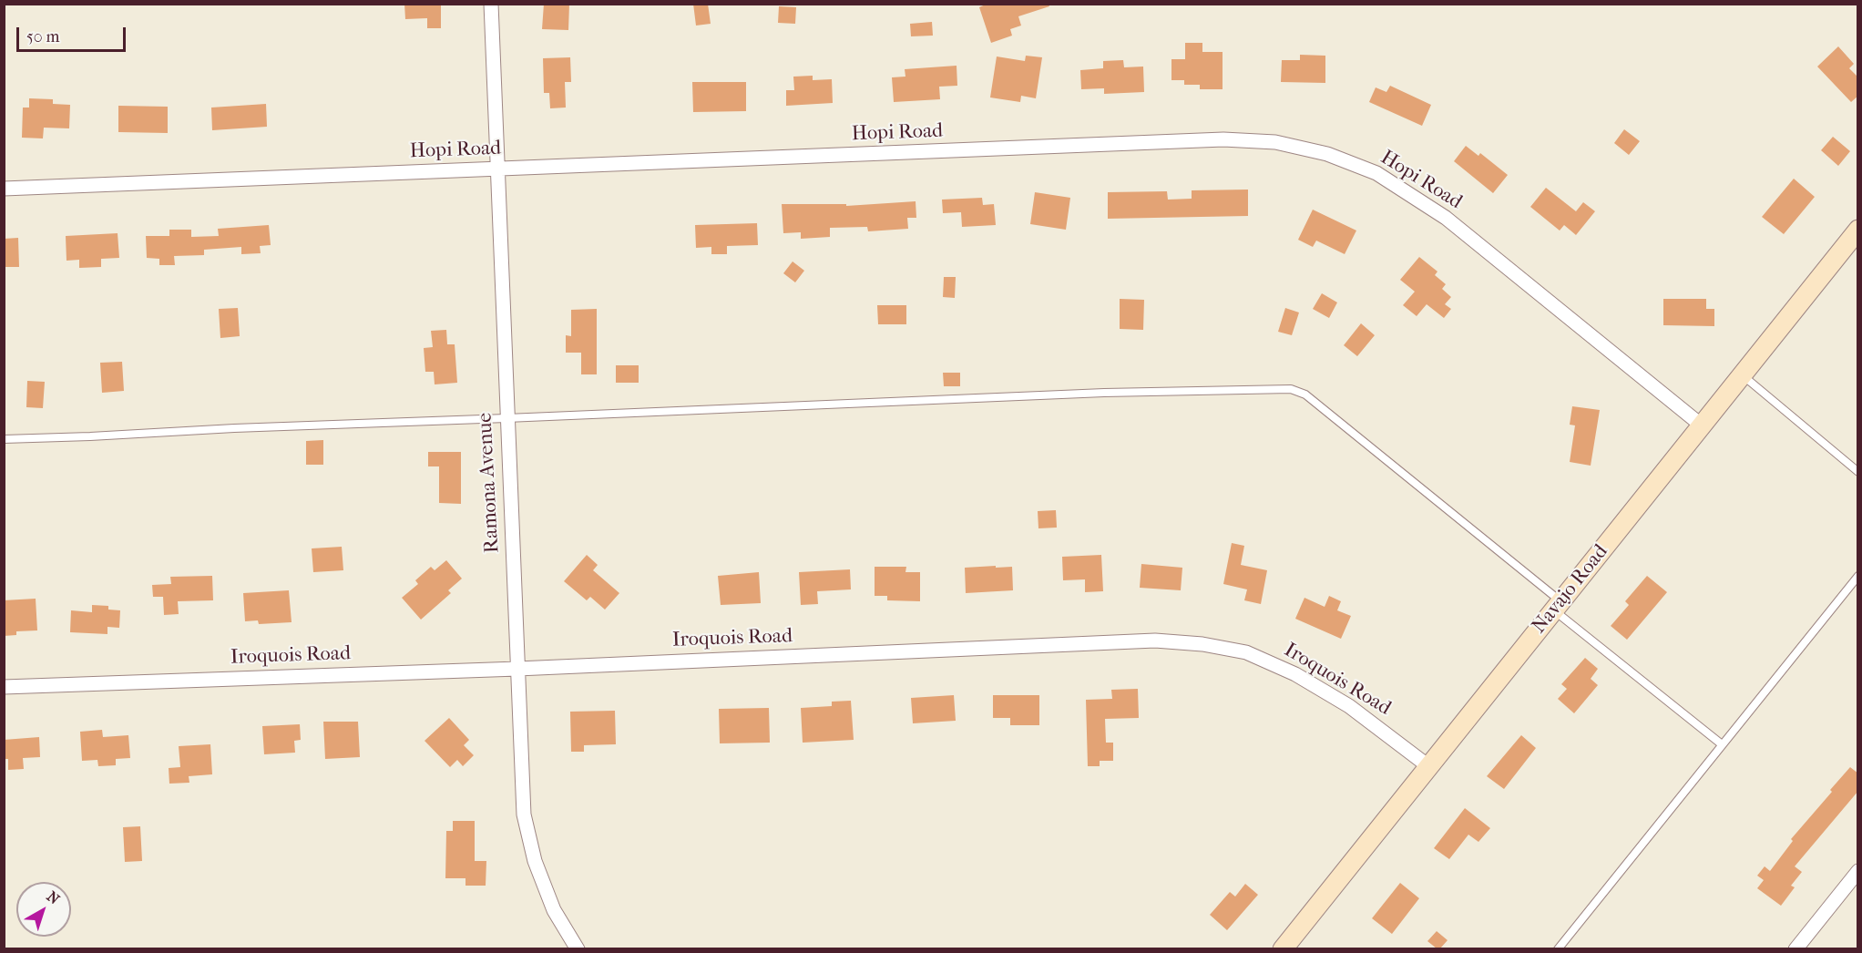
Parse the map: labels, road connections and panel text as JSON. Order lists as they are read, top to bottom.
{
  "streets": {
    "main road": ["Navajo Road"],
    "street": ["Hopi Road", "Ramona Avenue", "Iroquois Road"]
  },
  "crossings": [
    ["Hopi Road", "Ramona Avenue"],
    ["Hopi Road", "Navajo Road"],
    ["Ramona Avenue", "Iroquois Road"],
    ["Navajo Road", "Iroquois Road"]
  ],
  "scale_bar": "50 m",
  "north": "top right"
}
